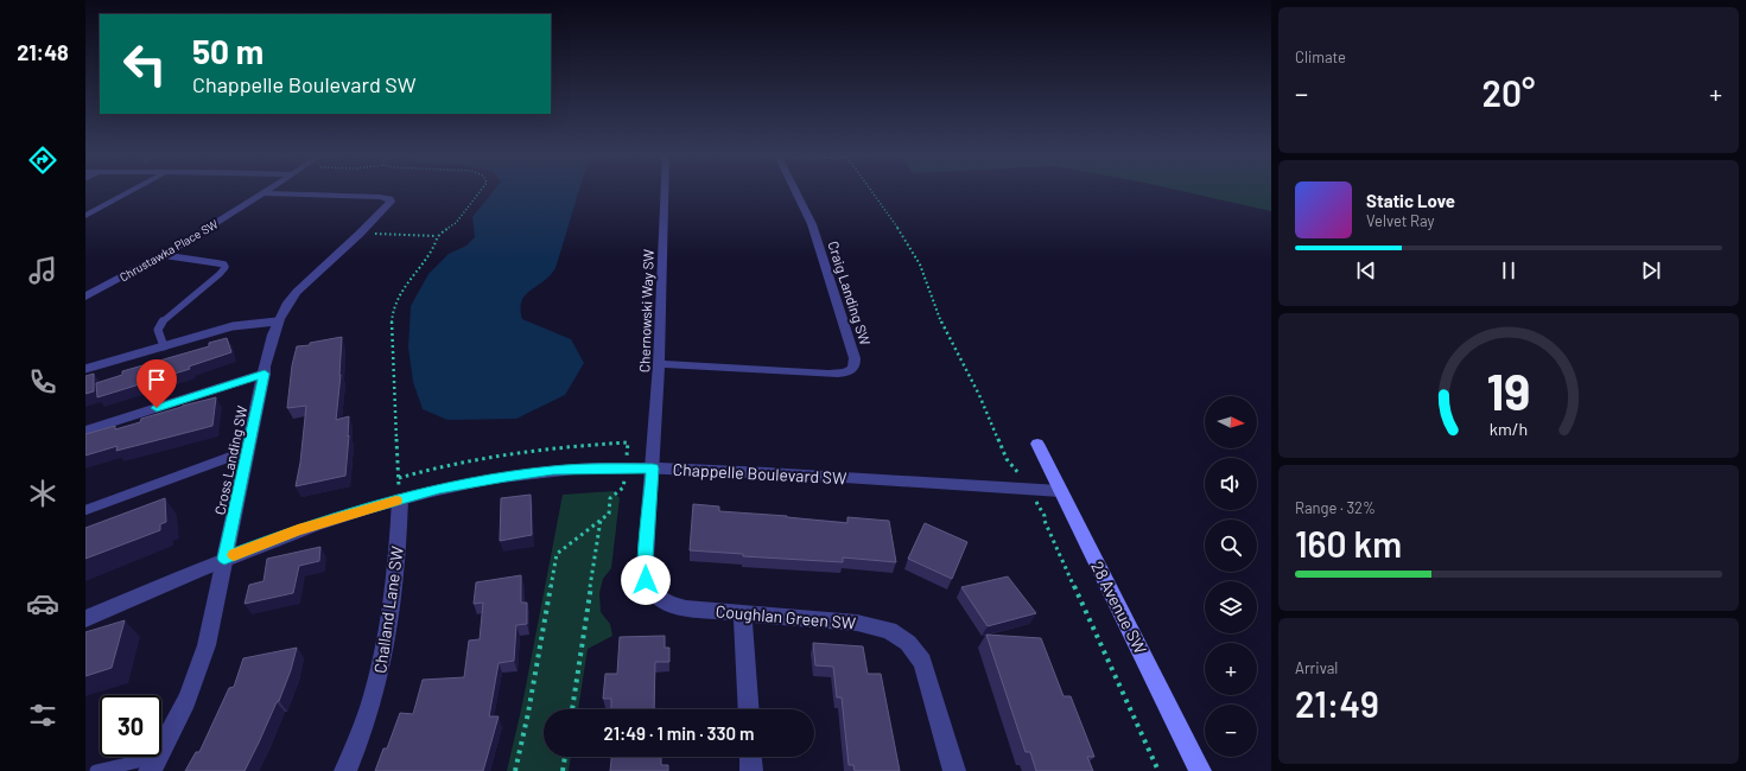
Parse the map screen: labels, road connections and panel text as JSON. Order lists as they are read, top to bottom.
{
  "streets": {
    "main road": ["28 Avenue SW"],
    "street": [
      "Chrustawka Place SW",
      "Craig Landing SW",
      "Chernowski Way SW",
      "Cross Landing SW",
      "Chappelle Boulevard SW",
      "Challand Lane SW",
      "Coughlan Green SW"
    ]
  },
  "crossings": [
    ["Chrustawka Place SW", "Cross Landing SW"],
    ["Craig Landing SW", "Chernowski Way SW"],
    ["Chernowski Way SW", "Chappelle Boulevard SW"],
    ["Chernowski Way SW", "Coughlan Green SW"],
    ["Cross Landing SW", "Chappelle Boulevard SW"],
    ["Chappelle Boulevard SW", "28 Avenue SW"],
    ["Chappelle Boulevard SW", "Challand Lane SW"],
    ["Chappelle Boulevard SW", "Coughlan Green SW"]
  ],
  "north": "right",
  "page": {
    "tabs": "21:48",
    "tile": [
      "Climate",
      ["Range · 32%", "160 km"],
      ["Arrival", "21:49"]
    ],
    "turn": ["50 m", "Chappelle Boulevard SW"],
    "heat": ["−", "20°", "+"],
    "song": ["Static Love", "Velvet Ray"],
    "map_buttons": ["+", "−"],
    "limit": "30",
    "trip": "21:49 · 1 min · 330 m",
    "gauge": ["19", "km/h"]
  }
}
